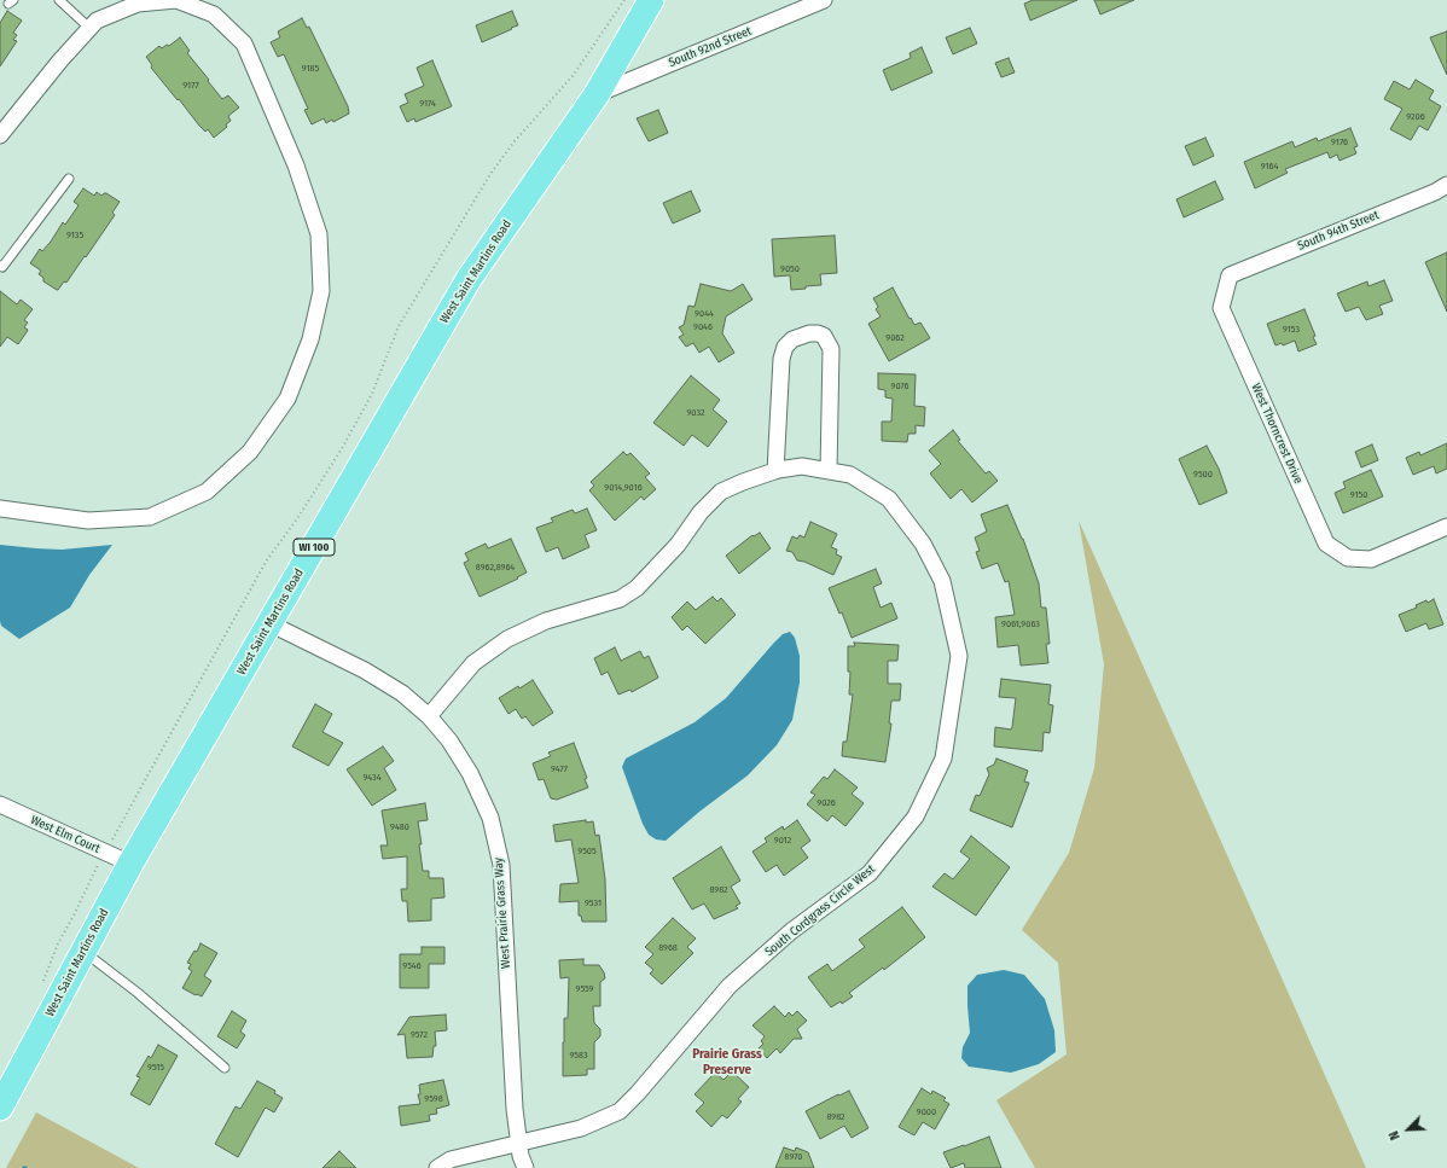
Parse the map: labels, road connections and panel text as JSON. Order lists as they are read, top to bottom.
{
  "streets": {
    "main road": ["West Saint Martins Road", "WI 100"],
    "street": [
      "South 92nd Street",
      "South 94th Street",
      "West Thorncrest Drive",
      "West Elm Court",
      "South Cordgrass Circle West",
      "West Prairie Grass Way"
    ]
  },
  "crossings": [
    ["South 92nd Street", "West Saint Martins Road"],
    ["South 94th Street", "West Thorncrest Drive"],
    ["West Saint Martins Road", "West Elm Court"],
    ["West Saint Martins Road", "West Prairie Grass Way"],
    ["South Cordgrass Circle West", "West Prairie Grass Way"]
  ],
  "districts": ["Prairie Grass Preserve"],
  "house_numbers": [
    "9185",
    "9177",
    "9174",
    "9206",
    "9176",
    "9164",
    "9135",
    "9050",
    "9044",
    "9046",
    "9153",
    "9062",
    "9076",
    "9032",
    "9500",
    "9014,9016",
    "9150",
    "8962,8964",
    "9061,9063",
    "9477",
    "9434",
    "9026",
    "9480",
    "9012",
    "9505",
    "8982",
    "9531",
    "8968",
    "9546",
    "9559",
    "9572",
    "9583",
    "9515",
    "9598",
    "9000",
    "8982",
    "8970"
  ],
  "north": "bottom left"
}
